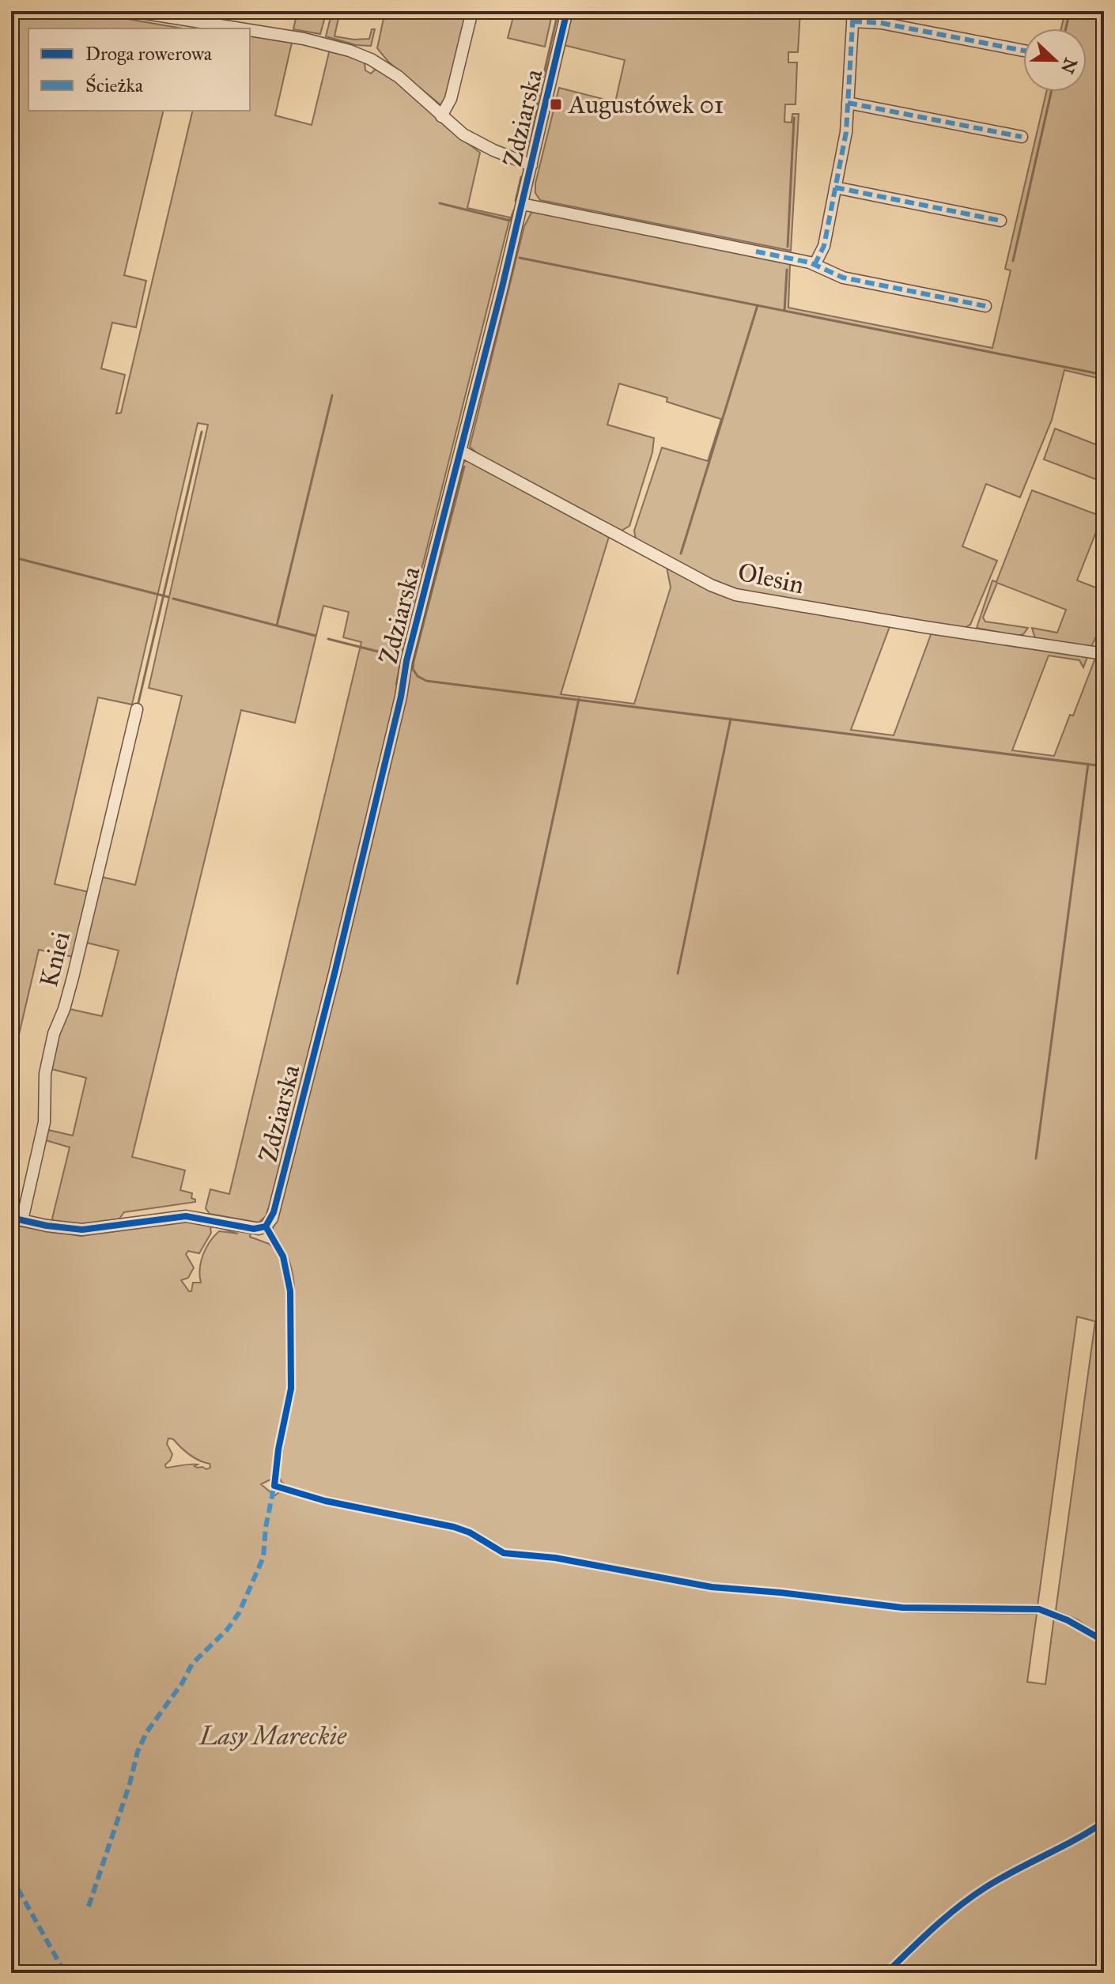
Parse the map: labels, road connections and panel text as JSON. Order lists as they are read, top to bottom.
{
  "streets": {
    "street": ["Zdziarska", "Olesin", "Kniei"]
  },
  "crossings": [
    ["Zdziarska", "Olesin"],
    ["Zdziarska", "Kniei"]
  ],
  "parks": ["Lasy Mareckie"],
  "places": {
    "transit": ["Augustówek 01"]
  },
  "legend": ["Droga rowerowa", "Ścieżka"],
  "north": "right"
}
